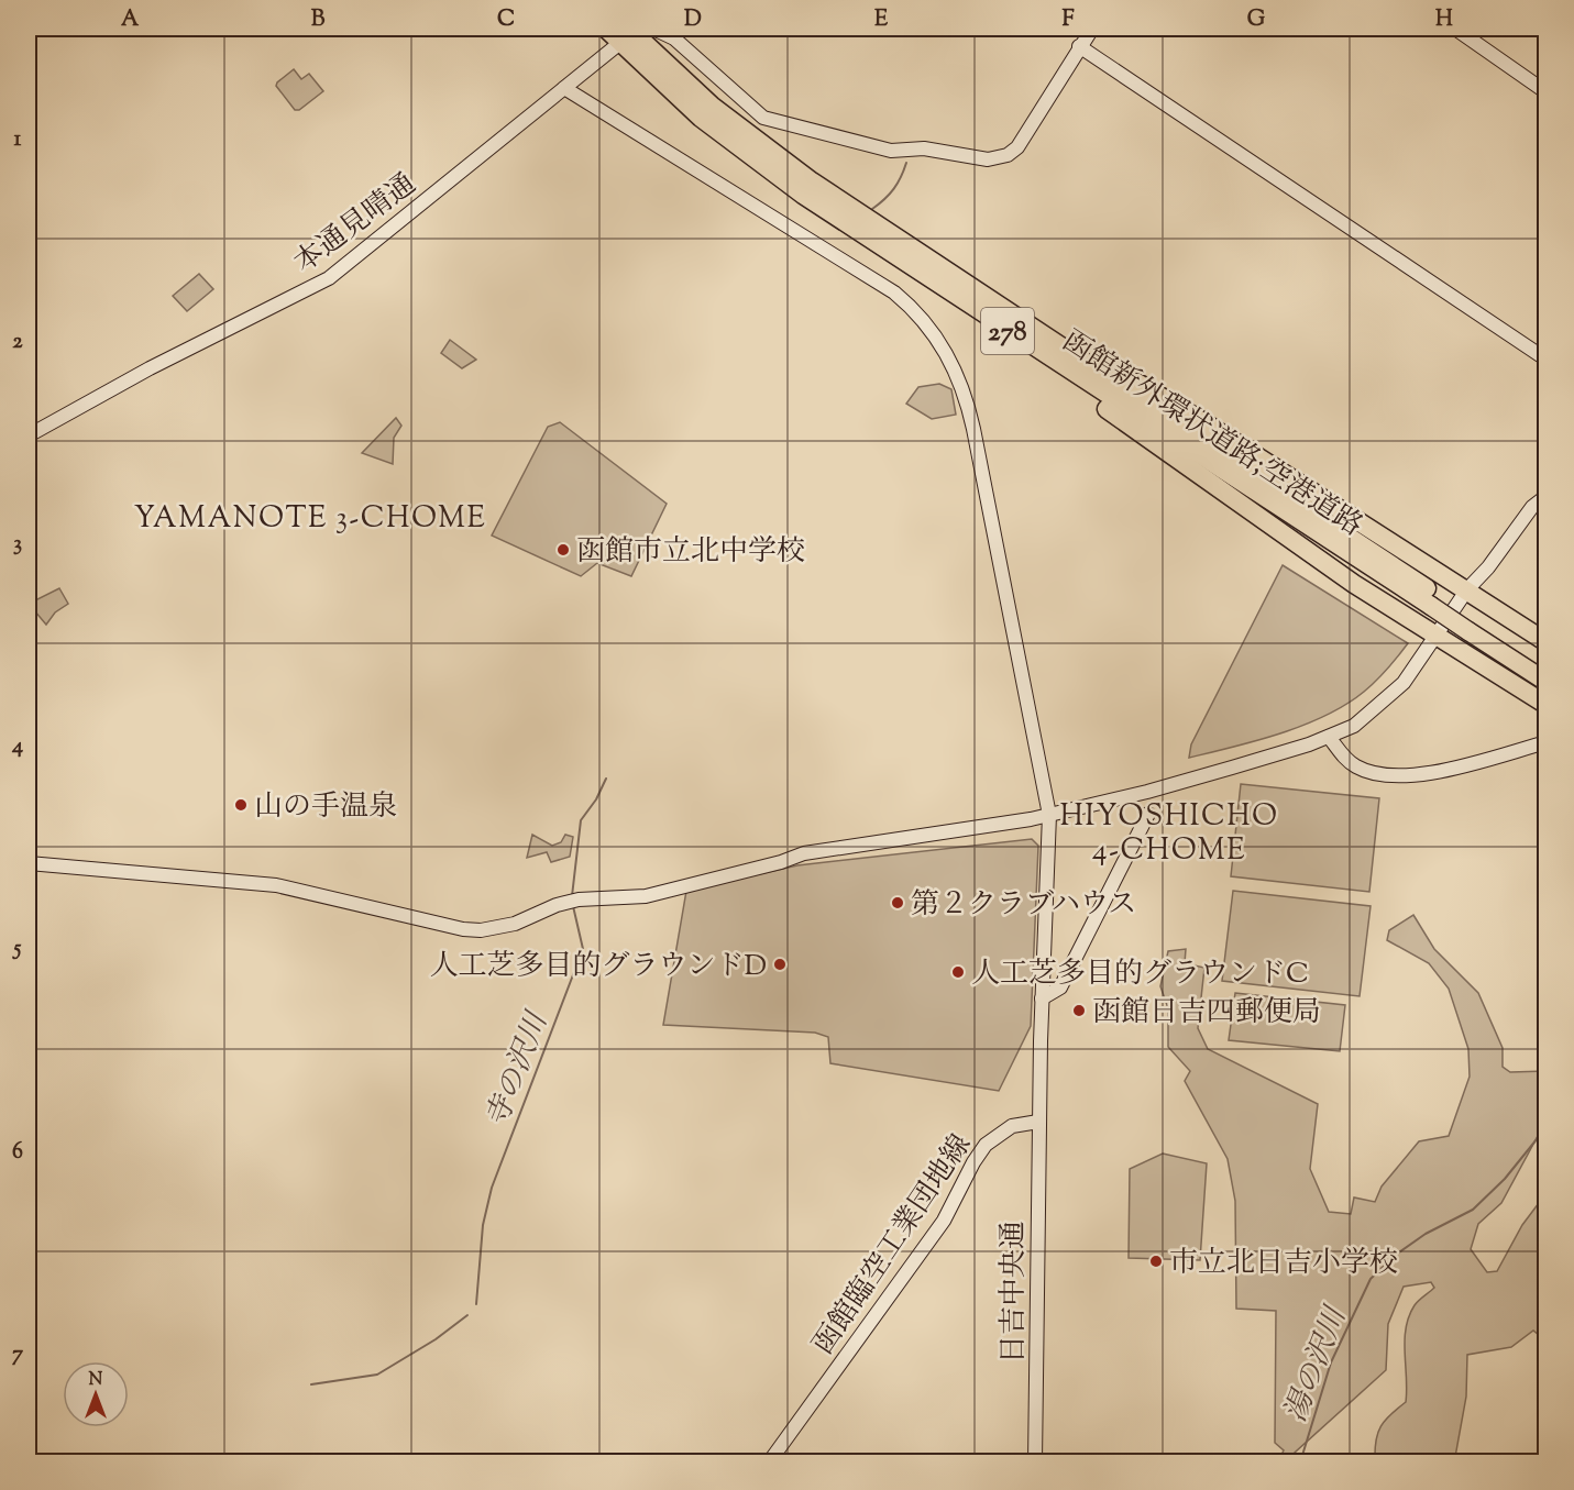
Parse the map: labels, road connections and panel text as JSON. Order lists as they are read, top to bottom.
{
  "streets": {
    "highway": ["278", "函館新外環状道路;空港道路"],
    "street": ["本通見晴通", "函館臨空工業団地線", "日吉中央通"]
  },
  "crossings": [
    ["函館臨空工業団地線", "日吉中央通"]
  ],
  "districts": ["YAMANOTE 3-CHOME", "HIYOSHICHO 4-CHOME"],
  "water": ["寺の沢川", "湯の沢川"],
  "places": [
    "函館市立北中学校",
    "山の手温泉",
    "第２クラブハウス",
    "人工芝多目的グラウンドD",
    "人工芝多目的グラウンドC",
    "函館日吉四郵便局",
    "市立北日吉小学校"
  ],
  "north": "top",
  "grid": {
    "columns": [
      "A",
      "B",
      "C",
      "D",
      "E",
      "F",
      "G",
      "H"
    ],
    "rows": [
      "1",
      "2",
      "3",
      "4",
      "5",
      "6",
      "7"
    ]
  }
}
